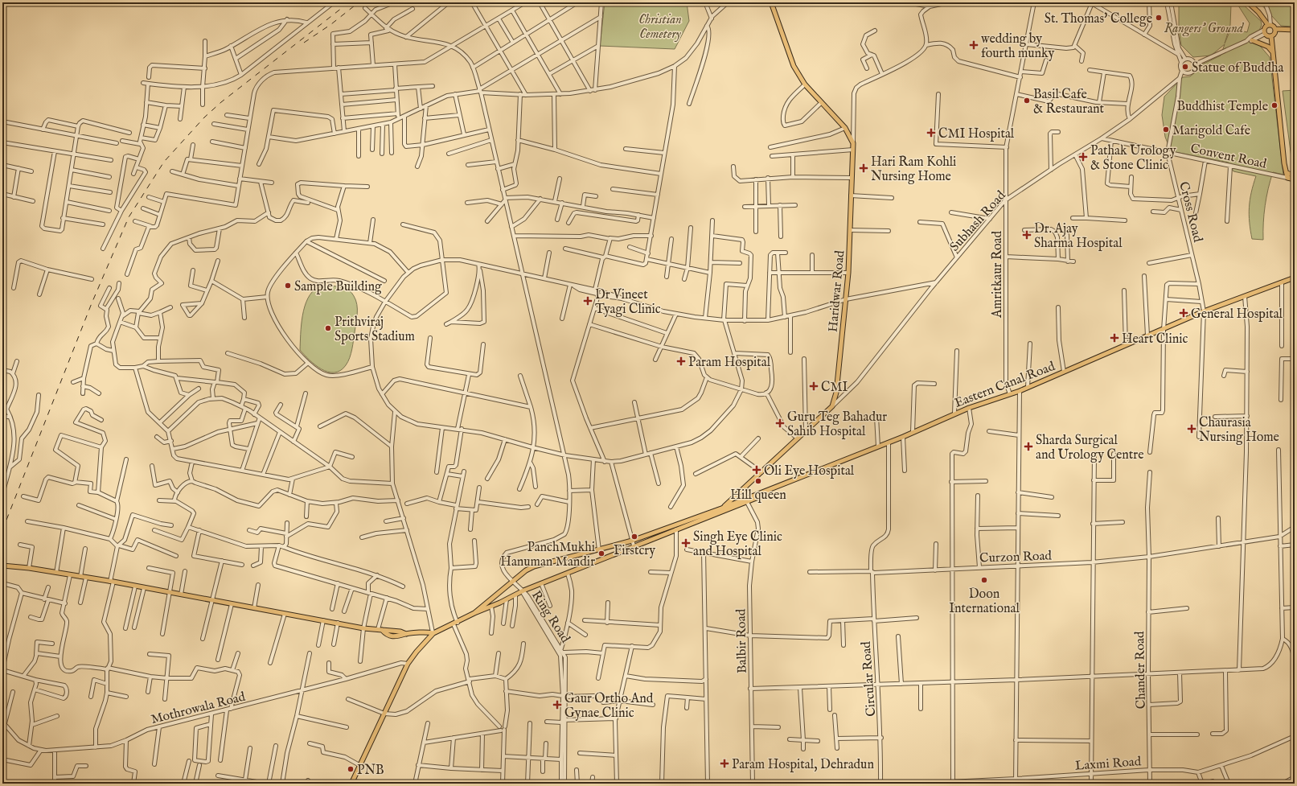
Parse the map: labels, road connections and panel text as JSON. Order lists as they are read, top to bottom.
{
  "streets": {
    "main road": ["Convent Road", "Haridwar Road", "Eastern Canal Road"],
    "street": [
      "Cross Road",
      "Subhash Road",
      "Amritkaur Road",
      "Curzon Road",
      "Ring Road",
      "Balbir Road",
      "Chander Road",
      "Circular Road",
      "Mothrowala Road",
      "Laxmi Road"
    ]
  },
  "crossings": [
    ["Convent Road", "Cross Road"],
    ["Convent Road", "Subhash Road"],
    ["Cross Road", "Subhash Road"],
    ["Cross Road", "Eastern Canal Road"],
    ["Subhash Road", "Amritkaur Road"],
    ["Subhash Road", "Haridwar Road"],
    ["Amritkaur Road", "Eastern Canal Road"],
    ["Curzon Road", "Chander Road"],
    ["Curzon Road", "Circular Road"],
    ["Chander Road", "Laxmi Road"]
  ],
  "parks": ["Christian Cemetery", "Rangers' Ground"],
  "places": {
    "other": [
      "St. Thomas' College",
      "Statue of Buddha",
      "Basil Cafe & Restaurant",
      "Buddhist Temple",
      "Marigold Cafe",
      "Sample Building",
      "Prithviraj Sports Stadium",
      "Hill queen",
      "Firstcry",
      "PanchMukhi Hanuman Mandir",
      "Doon International",
      "PNB"
    ],
    "health": [
      "wedding by fourth munky",
      "CMI Hospital",
      "Pathak Urology & Stone Clinic",
      "Hari Ram Kohli Nursing Home",
      "Dr. Ajay Sharma Hospital",
      "Dr Vineet Tyagi Clinic",
      "General Hospital",
      "Heart Clinic",
      "Param Hospital",
      "CMI",
      "Guru Teg Bahadur Sahib Hospital",
      "Chaurasia Nursing Home",
      "Sharda Surgical and Urology Centre",
      "Oli Eye Hospital",
      "Singh Eye Clinic and Hospital",
      "Gaur Ortho And Gynae Clinic",
      "Param Hospital, Dehradun"
    ]
  }
}
